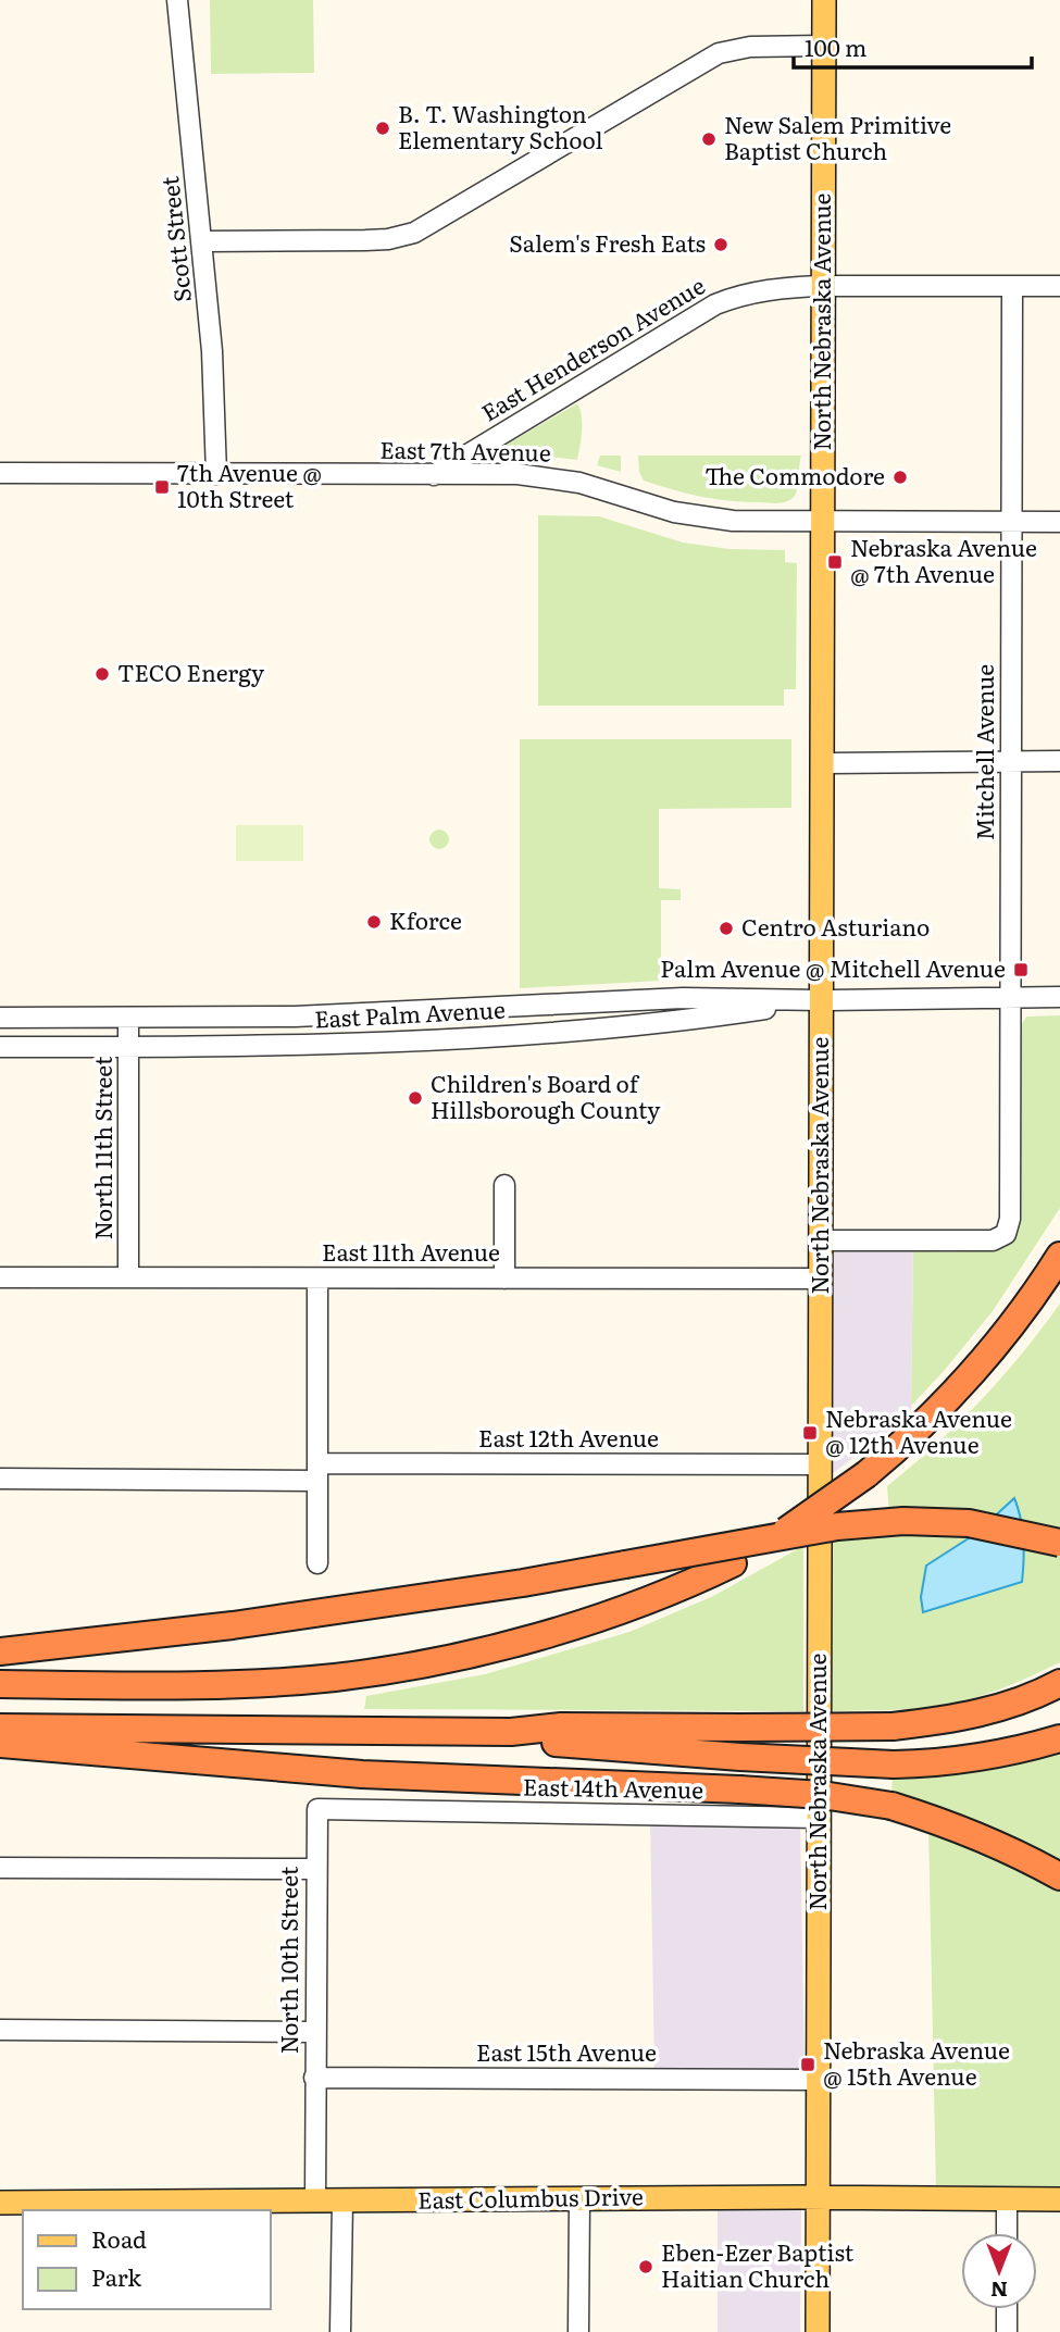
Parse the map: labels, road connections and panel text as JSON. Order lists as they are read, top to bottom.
{
  "streets": {
    "main road": ["North Nebraska Avenue", "East Columbus Drive"],
    "street": [
      "Scott Street",
      "East Henderson Avenue",
      "East 7th Avenue",
      "Mitchell Avenue",
      "East Palm Avenue",
      "North 11th Street",
      "East 11th Avenue",
      "East 12th Avenue",
      "East 14th Avenue",
      "North 10th Street",
      "East 15th Avenue"
    ]
  },
  "crossings": [
    ["Scott Street", "East 7th Avenue"],
    ["North Nebraska Avenue", "East Henderson Avenue"],
    ["North Nebraska Avenue", "East 7th Avenue"],
    ["North Nebraska Avenue", "Mitchell Avenue"],
    ["North Nebraska Avenue", "East Palm Avenue"],
    ["North Nebraska Avenue", "East 11th Avenue"],
    ["North Nebraska Avenue", "East 12th Avenue"],
    ["North Nebraska Avenue", "East 14th Avenue"],
    ["North Nebraska Avenue", "East 15th Avenue"],
    ["North Nebraska Avenue", "East Columbus Drive"],
    ["East Henderson Avenue", "East 7th Avenue"],
    ["East Henderson Avenue", "Mitchell Avenue"],
    ["East 7th Avenue", "Mitchell Avenue"],
    ["Mitchell Avenue", "East Palm Avenue"],
    ["East Palm Avenue", "North 11th Street"],
    ["North 11th Street", "East 11th Avenue"],
    ["East 14th Avenue", "North 10th Street"],
    ["North 10th Street", "East 15th Avenue"],
    ["North 10th Street", "East Columbus Drive"]
  ],
  "places": {
    "other": [
      "B. T. Washington Elementary School",
      "New Salem Primitive Baptist Church",
      "Salem's Fresh Eats",
      "The Commodore",
      "TECO Energy",
      "Kforce",
      "Centro Asturiano",
      "Children's Board of Hillsborough County",
      "Eben-Ezer Baptist Haitian Church"
    ],
    "transit": [
      "7th Avenue @ 10th Street",
      "Nebraska Avenue @ 7th Avenue",
      "Palm Avenue @ Mitchell Avenue",
      "Nebraska Avenue @ 12th Avenue",
      "Nebraska Avenue @ 15th Avenue"
    ]
  },
  "legend": ["Road", "Park"],
  "scale_bar": "100 m",
  "north": "bottom"
}
